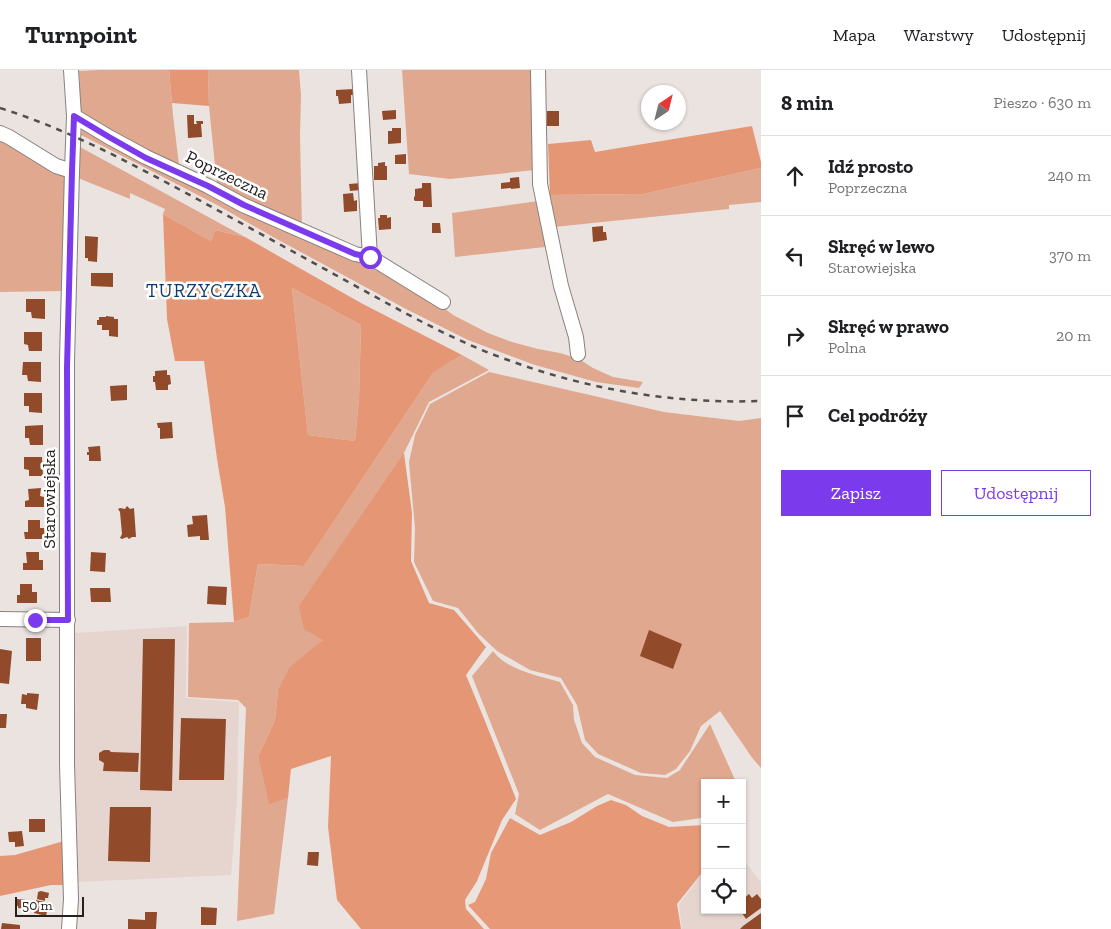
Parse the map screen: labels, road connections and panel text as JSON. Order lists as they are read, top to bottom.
{
  "streets": {
    "street": ["Poprzeczna", "Starowiejska"]
  },
  "crossings": [
    ["Poprzeczna", "Starowiejska"]
  ],
  "districts": ["TURZYCZKA"],
  "scale_bar": "50 m",
  "north": "top right",
  "page": {
    "header": "Turnpoint",
    "nav": ["Mapa", "Warstwy", "Udostępnij"],
    "heading": ["8 min", "Pieszo · 630 m"],
    "list": [
      ["Idź prosto", "Poprzeczna", "240 m"],
      ["Skręć w lewo", "Starowiejska", "370 m"],
      ["Skręć w prawo", "Polna", "20 m"],
      "Cel podróży"
    ],
    "buttons": ["Zapisz", "Udostępnij"],
    "map_buttons": ["+", "−"],
    "scale": "50 m"
  }
}
